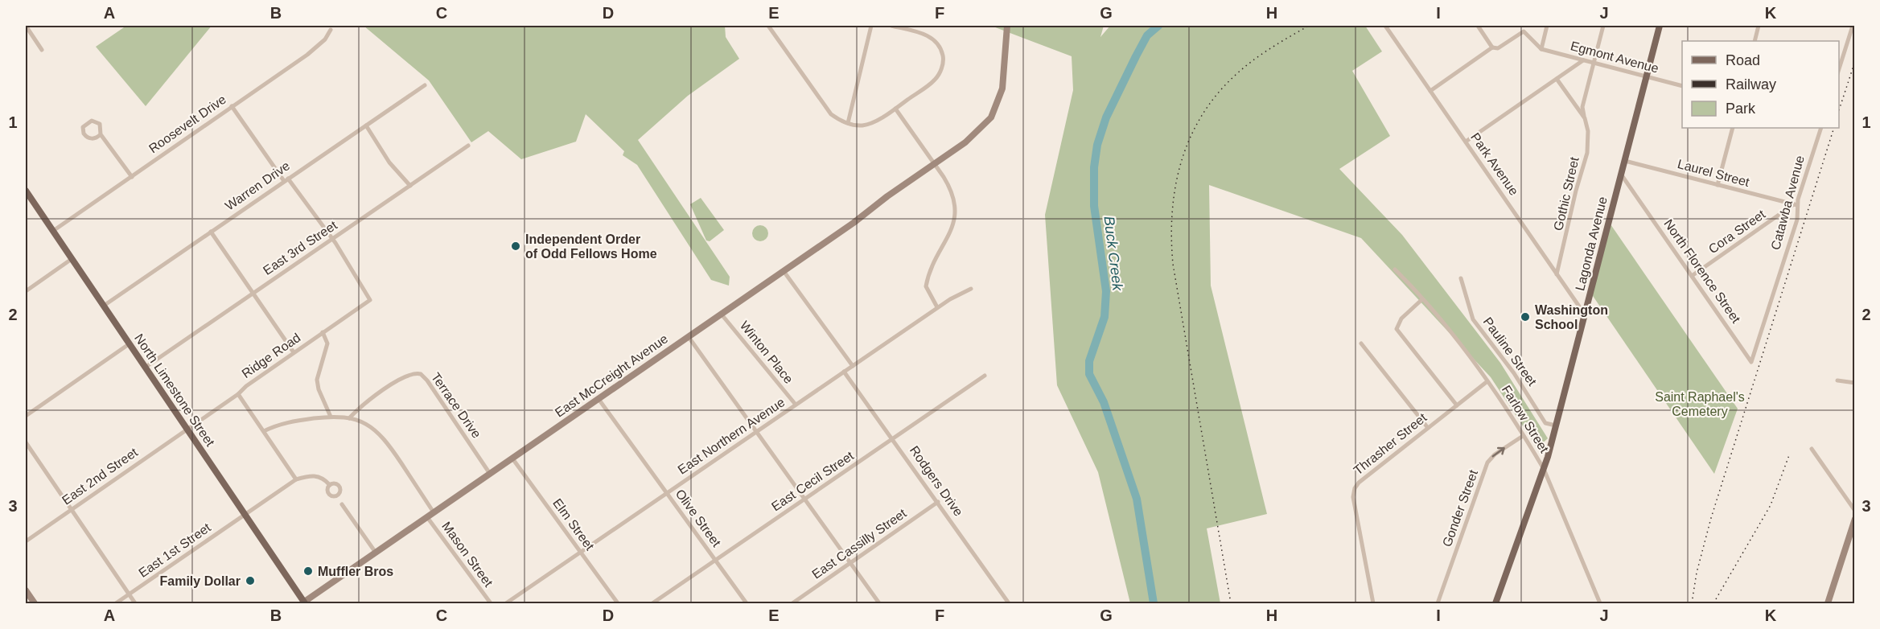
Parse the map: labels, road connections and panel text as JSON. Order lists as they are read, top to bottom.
{
  "streets": {
    "main road": ["Lagonda Avenue", "North Limestone Street"],
    "street": [
      "Egmont Avenue",
      "Roosevelt Drive",
      "Park Avenue",
      "Laurel Street",
      "Warren Drive",
      "Gothic Street",
      "Catawba Avenue",
      "Cora Street",
      "East 3rd Street",
      "North Florence Street",
      "Pauline Street",
      "Winton Place",
      "Ridge Road",
      "East McCreight Avenue",
      "Terrace Drive",
      "Farlow Street",
      "East Northern Avenue",
      "Thrasher Street",
      "East 2nd Street",
      "East Cecil Street",
      "Rodgers Drive",
      "Gonder Street",
      "Olive Street",
      "Elm Street",
      "East Cassilly Street",
      "East 1st Street",
      "Mason Street"
    ]
  },
  "crossings": [
    ["Egmont Avenue", "Gothic Street"],
    ["Egmont Avenue", "Lagonda Avenue"],
    ["Roosevelt Drive", "North Limestone Street"],
    ["Park Avenue", "Gothic Street"],
    ["Park Avenue", "Lagonda Avenue"],
    ["Laurel Street", "Catawba Avenue"],
    ["Laurel Street", "Cora Street"],
    ["Laurel Street", "Lagonda Avenue"],
    ["Warren Drive", "North Limestone Street"],
    ["Catawba Avenue", "Cora Street"],
    ["Catawba Avenue", "North Florence Street"],
    ["Cora Street", "North Florence Street"],
    ["Lagonda Avenue", "North Florence Street"],
    ["Lagonda Avenue", "Pauline Street"],
    ["Lagonda Avenue", "Farlow Street"],
    ["East 3rd Street", "Ridge Road"],
    ["East 3rd Street", "North Limestone Street"],
    ["Winton Place", "East McCreight Avenue"],
    ["Winton Place", "East Northern Avenue"],
    ["Ridge Road", "North Limestone Street"],
    ["Ridge Road", "East 2nd Street"],
    ["East McCreight Avenue", "North Limestone Street"],
    ["East McCreight Avenue", "Terrace Drive"],
    ["East McCreight Avenue", "Olive Street"],
    ["East McCreight Avenue", "Elm Street"],
    ["East McCreight Avenue", "Mason Street"],
    ["North Limestone Street", "East 2nd Street"],
    ["North Limestone Street", "East 1st Street"],
    ["Farlow Street", "Thrasher Street"],
    ["Farlow Street", "Gonder Street"],
    ["East Northern Avenue", "Rodgers Drive"],
    ["East Northern Avenue", "Olive Street"],
    ["East Northern Avenue", "Elm Street"],
    ["East Cecil Street", "Rodgers Drive"],
    ["East Cecil Street", "Olive Street"],
    ["Rodgers Drive", "East Cassilly Street"]
  ],
  "one_way": ["Gonder Street"],
  "water": ["Buck Creek"],
  "parks": ["Saint Raphael's Cemetery"],
  "places": [
    "Independent Order of Odd Fellows Home",
    "Washington School",
    "Muffler Bros",
    "Family Dollar"
  ],
  "legend": ["Road", "Railway", "Park"],
  "grid": {
    "columns": [
      "A",
      "B",
      "C",
      "D",
      "E",
      "F",
      "G",
      "H",
      "I",
      "J",
      "K"
    ],
    "rows": ["1", "2", "3"]
  }
}
